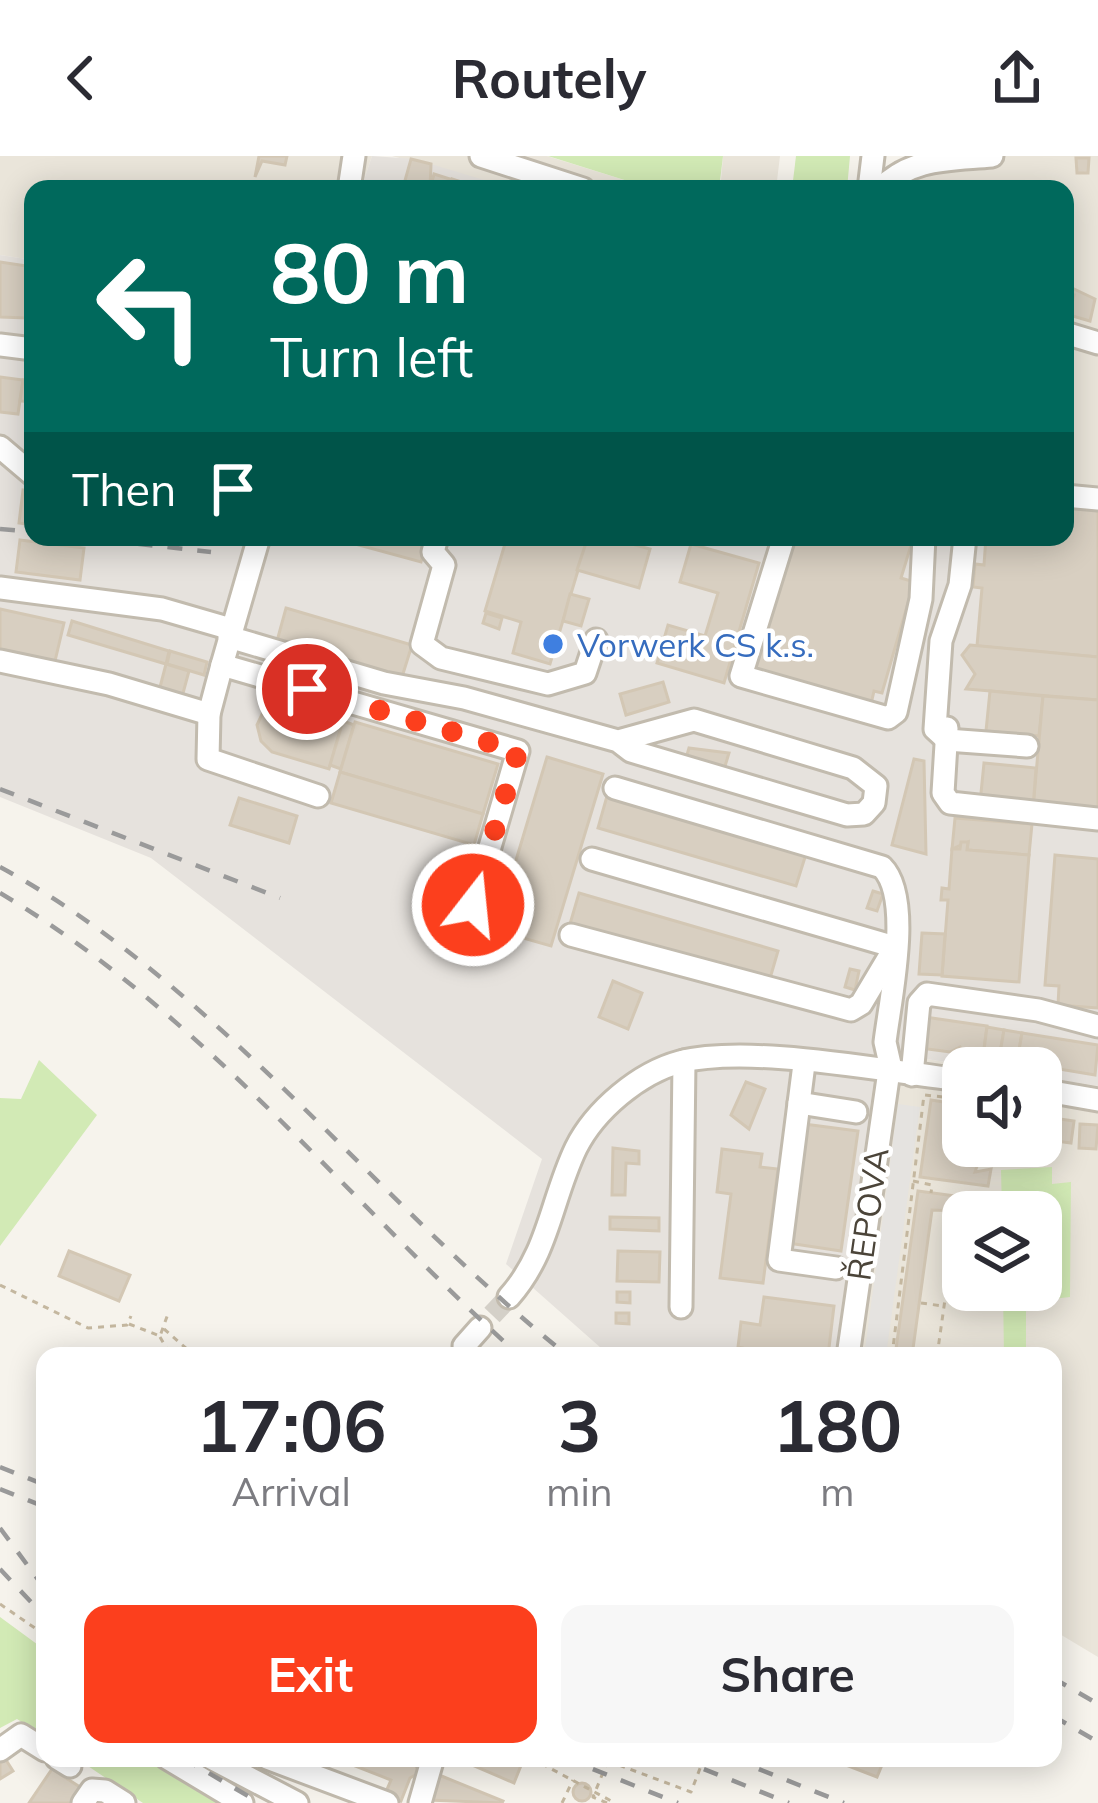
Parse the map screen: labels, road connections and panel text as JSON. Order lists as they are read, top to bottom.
{
  "streets": {
    "street": ["ŘEPOVA"]
  },
  "places": ["Vorwerk CS k.s."],
  "page": {
    "header": "Routely",
    "turn": ["80 m", "Turn left"],
    "then": "Then",
    "eta": [
      "17:06",
      "Arrival",
      "3",
      "min",
      "180",
      "m"
    ],
    "buttons": ["Exit", "Share"]
  }
}
